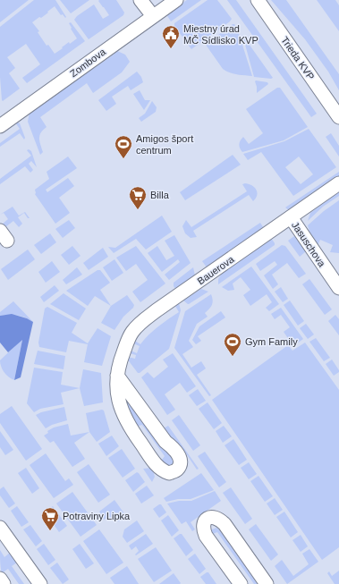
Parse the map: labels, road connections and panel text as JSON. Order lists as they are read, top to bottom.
{
  "streets": {
    "street": [
      "Trieda KVP",
      "Zombova",
      "Jasuschova",
      "Bauerova"
    ]
  },
  "crossings": [
    ["Jasuschova", "Bauerova"]
  ],
  "places": {
    "public building": ["Miestny úrad MČ Sídlisko KVP"],
    "sports": ["Amigos šport centrum", "Gym Family"],
    "supermarket": ["Billa", "Potraviny Lipka"]
  }
}
